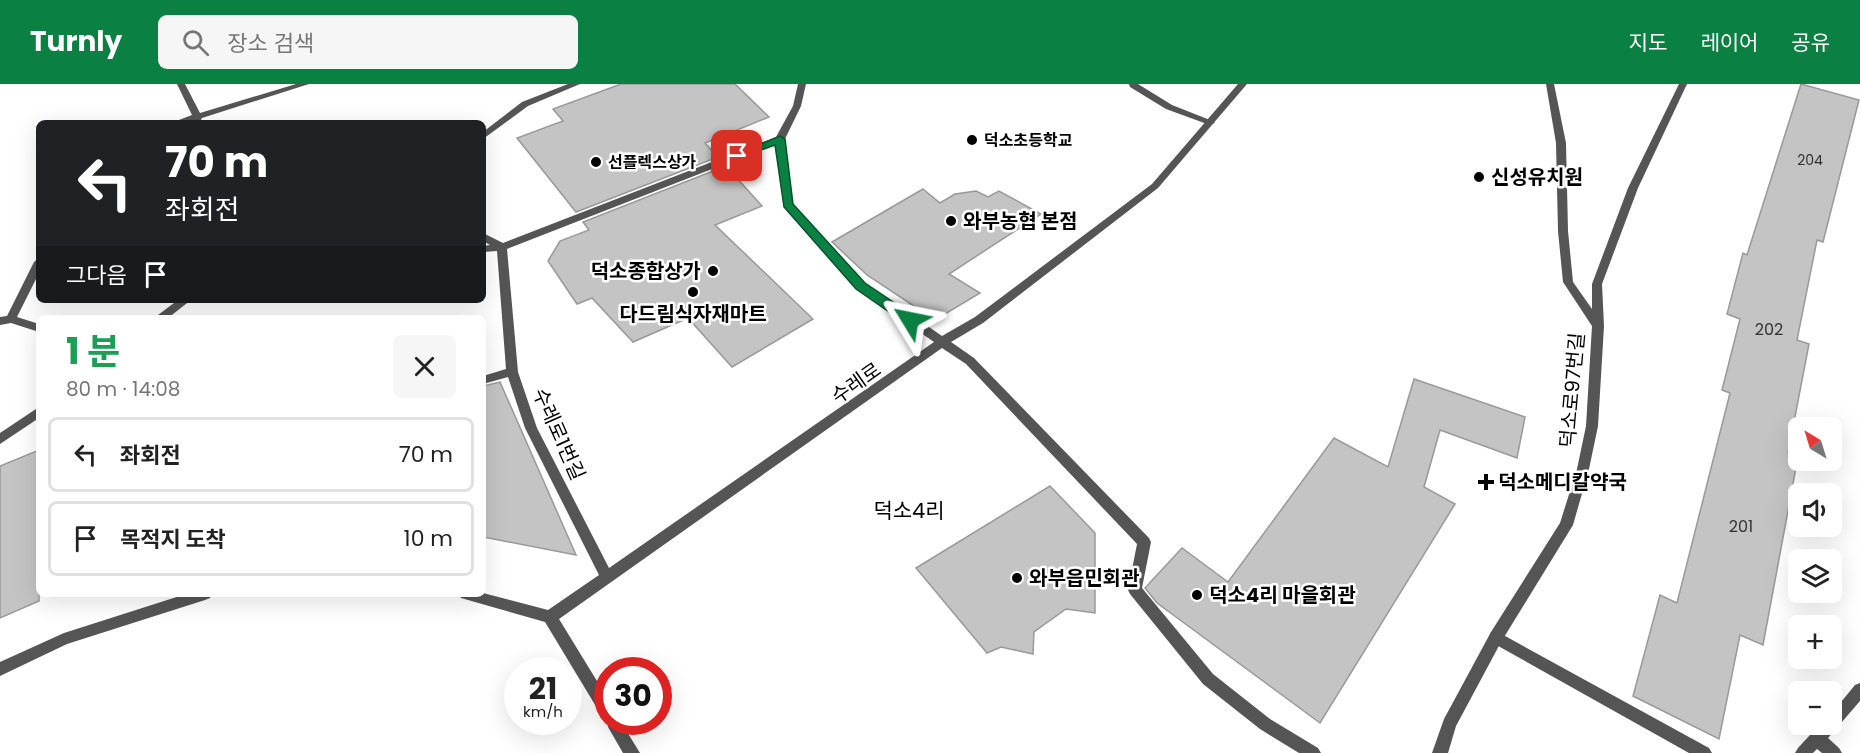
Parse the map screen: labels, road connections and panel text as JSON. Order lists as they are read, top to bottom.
{
  "streets": {
    "street": ["수레로", "덕소로97번길", "수레로1번길"]
  },
  "crossings": [
    ["수레로", "수레로1번길"]
  ],
  "districts": ["덕소4리"],
  "places": {
    "other": [
      "덕소초등학교",
      "선플렉스상가",
      "신성유치원",
      "와부농협 본점",
      "덕소종합상가",
      "다드림식자재마트",
      "와부읍민회관",
      "덕소4리 마을회관"
    ],
    "health": ["덕소메디칼약국"]
  },
  "house_numbers": ["204", "202", "201"],
  "north": "top left",
  "page": {
    "header": "Turnly",
    "search": "장소 검색",
    "nav": ["지도", "레이어", "공유"],
    "turn": ["70 m", "좌회전"],
    "then": "그다음",
    "heading": ["1 분", "80 m · 14:08"],
    "map_buttons": ["+", "−"],
    "list": [
      {
        "name": "좌회전",
        "value": "70 m"
      },
      {
        "name": "목적지 도착",
        "value": "10 m"
      }
    ],
    "speed": "21 km/h",
    "limit": "30"
  }
}
